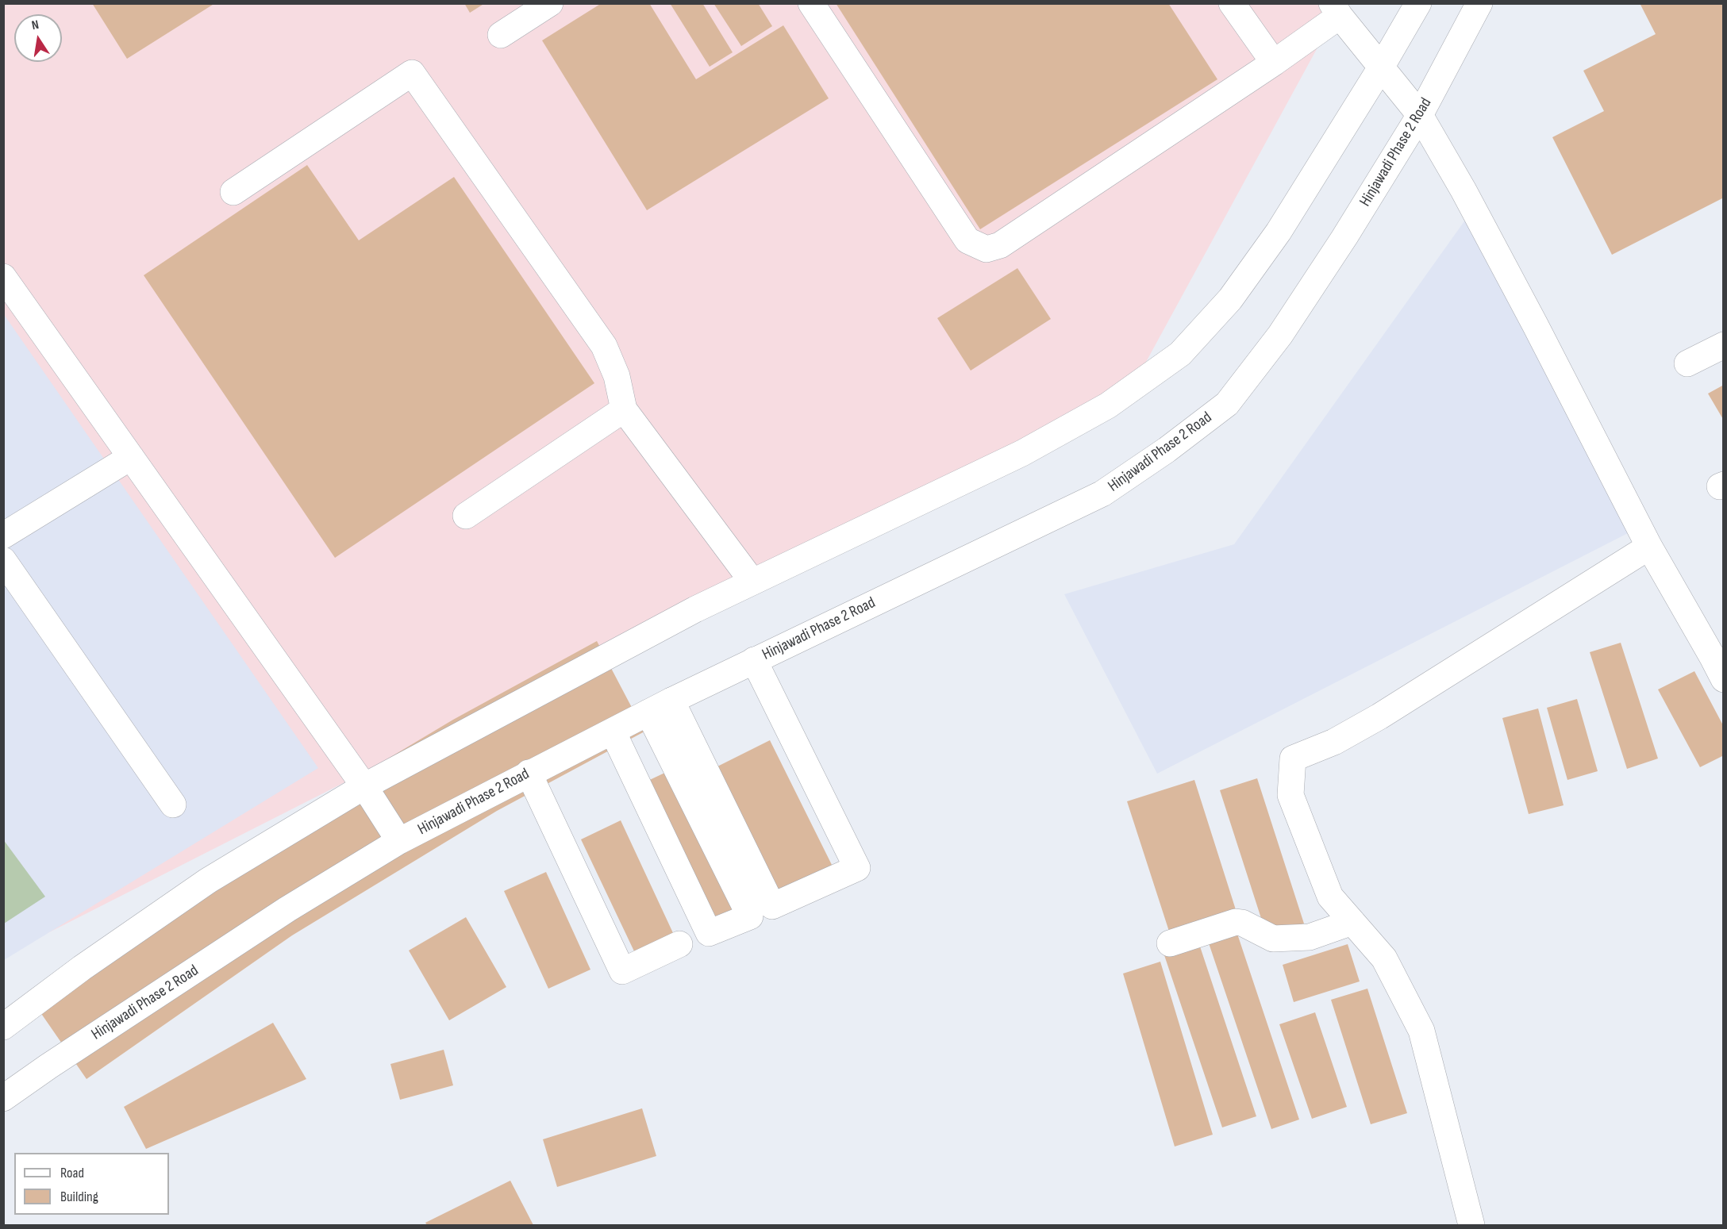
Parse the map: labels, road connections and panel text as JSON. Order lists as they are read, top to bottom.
{
  "streets": {
    "main road": ["Hinjawadi Phase 2 Road"]
  },
  "legend": ["Road", "Building"],
  "north": "top"
}
